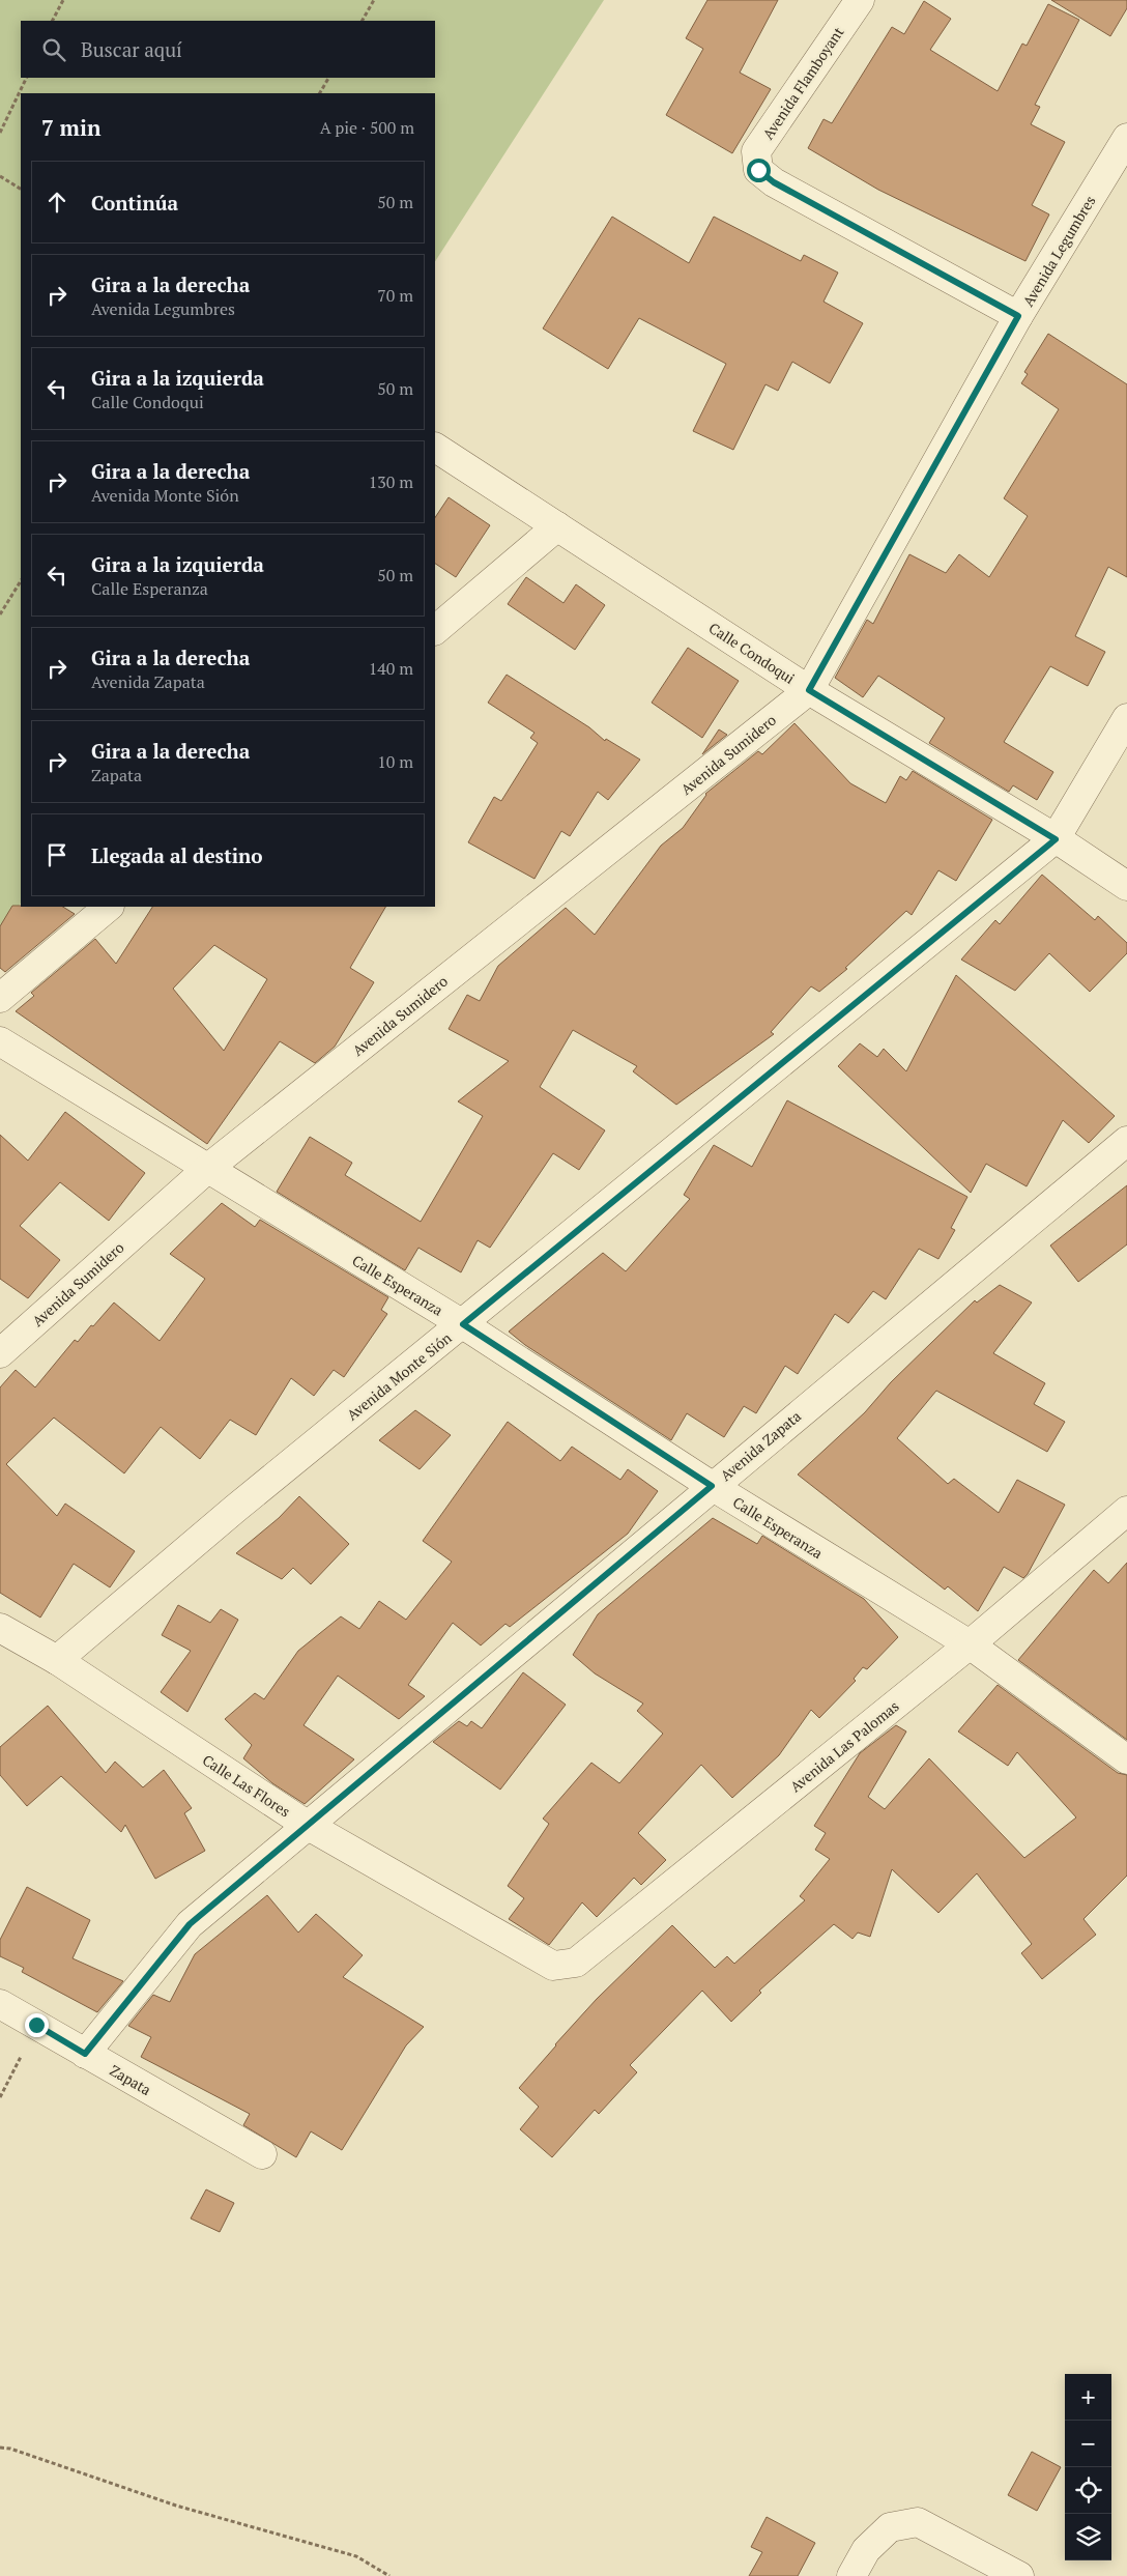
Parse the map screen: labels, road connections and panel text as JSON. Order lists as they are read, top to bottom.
{
  "streets": {
    "street": [
      "Avenida Flamboyant",
      "Avenida Legumbres",
      "Calle Condoqui",
      "Avenida Sumidero",
      "Calle Esperanza",
      "Avenida Monte Sión",
      "Avenida Zapata",
      "Avenida Las Palomas",
      "Calle Las Flores",
      "Zapata"
    ]
  },
  "crossings": [
    ["Avenida Flamboyant", "Avenida Legumbres"],
    ["Avenida Legumbres", "Calle Condoqui"],
    ["Avenida Legumbres", "Avenida Sumidero"],
    ["Calle Condoqui", "Avenida Sumidero"],
    ["Calle Condoqui", "Avenida Monte Sión"],
    ["Avenida Sumidero", "Calle Esperanza"],
    ["Calle Esperanza", "Avenida Monte Sión"],
    ["Calle Esperanza", "Avenida Zapata"],
    ["Calle Esperanza", "Avenida Las Palomas"],
    ["Avenida Monte Sión", "Calle Las Flores"],
    ["Avenida Zapata", "Calle Las Flores"],
    ["Avenida Zapata", "Zapata"],
    ["Avenida Las Palomas", "Calle Las Flores"]
  ],
  "page": {
    "search": "Buscar aquí",
    "heading": ["7 min", "A pie · 500 m"],
    "list": [
      ["Continúa", "50 m"],
      ["Gira a la derecha", "Avenida Legumbres", "70 m"],
      ["Gira a la izquierda", "Calle Condoqui", "50 m"],
      ["Gira a la derecha", "Avenida Monte Sión", "130 m"],
      ["Gira a la izquierda", "Calle Esperanza", "50 m"],
      ["Gira a la derecha", "Avenida Zapata", "140 m"],
      ["Gira a la derecha", "Zapata", "10 m"],
      "Llegada al destino"
    ],
    "map_buttons": ["+", "−"]
  }
}
